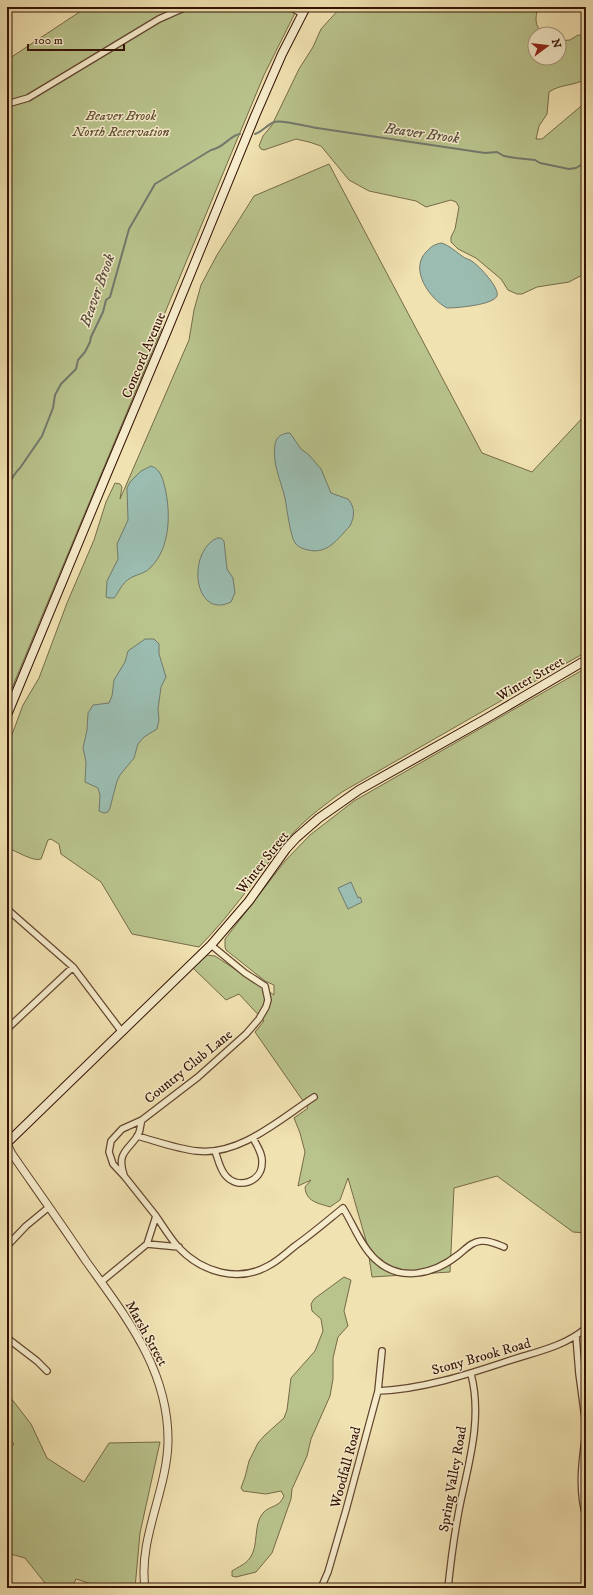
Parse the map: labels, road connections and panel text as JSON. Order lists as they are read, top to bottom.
{
  "streets": {
    "main road": ["Concord Avenue", "Winter Street"],
    "street": [
      "Country Club Lane",
      "Marsh Street",
      "Stony Brook Road",
      "Woodfall Road",
      "Spring Valley Road"
    ]
  },
  "crossings": [
    ["Winter Street", "Country Club Lane"],
    ["Winter Street", "Marsh Street"],
    ["Stony Brook Road", "Woodfall Road"],
    ["Stony Brook Road", "Spring Valley Road"]
  ],
  "water": ["Beaver Brook"],
  "parks": ["Beaver Brook North Reservation"],
  "scale_bar": "100 m",
  "north": "right"
}
